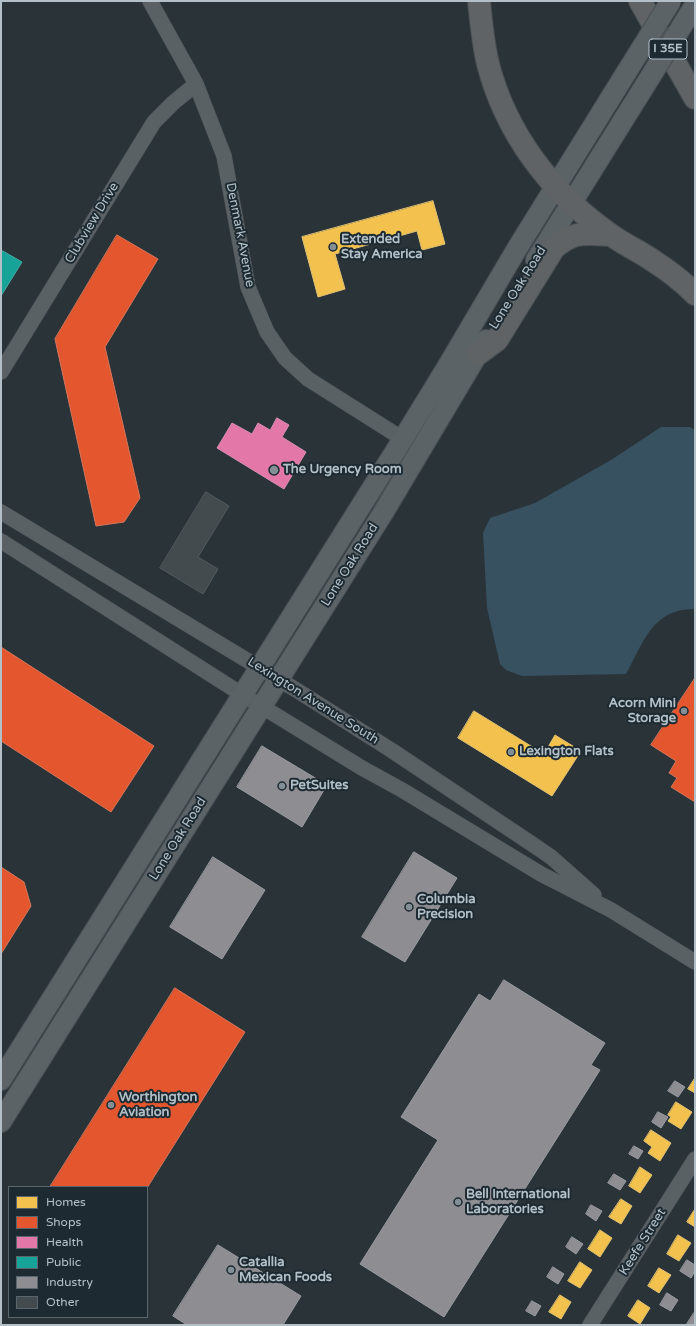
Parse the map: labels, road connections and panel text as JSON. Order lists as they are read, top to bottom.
{
  "streets": {
    "highway": ["I 35E"],
    "main road": ["Lone Oak Road"],
    "street": [
      "Clubview Drive",
      "Denmark Avenue",
      "Lexington Avenue South",
      "Keefe Street"
    ]
  },
  "crossings": [
    ["Clubview Drive", "Denmark Avenue"],
    ["Denmark Avenue", "Lone Oak Road"],
    ["Lone Oak Road", "Lexington Avenue South"]
  ],
  "places": [
    "Extended Stay America",
    "The Urgency Room",
    "Acorn Mini Storage",
    "Lexington Flats",
    "PetSuites",
    "Columbia Precision",
    "Worthington Aviation",
    "Bell International Laboratories",
    "Catallia Mexican Foods"
  ],
  "legend": [
    "Homes",
    "Shops",
    "Health",
    "Public",
    "Industry",
    "Other"
  ]
}
